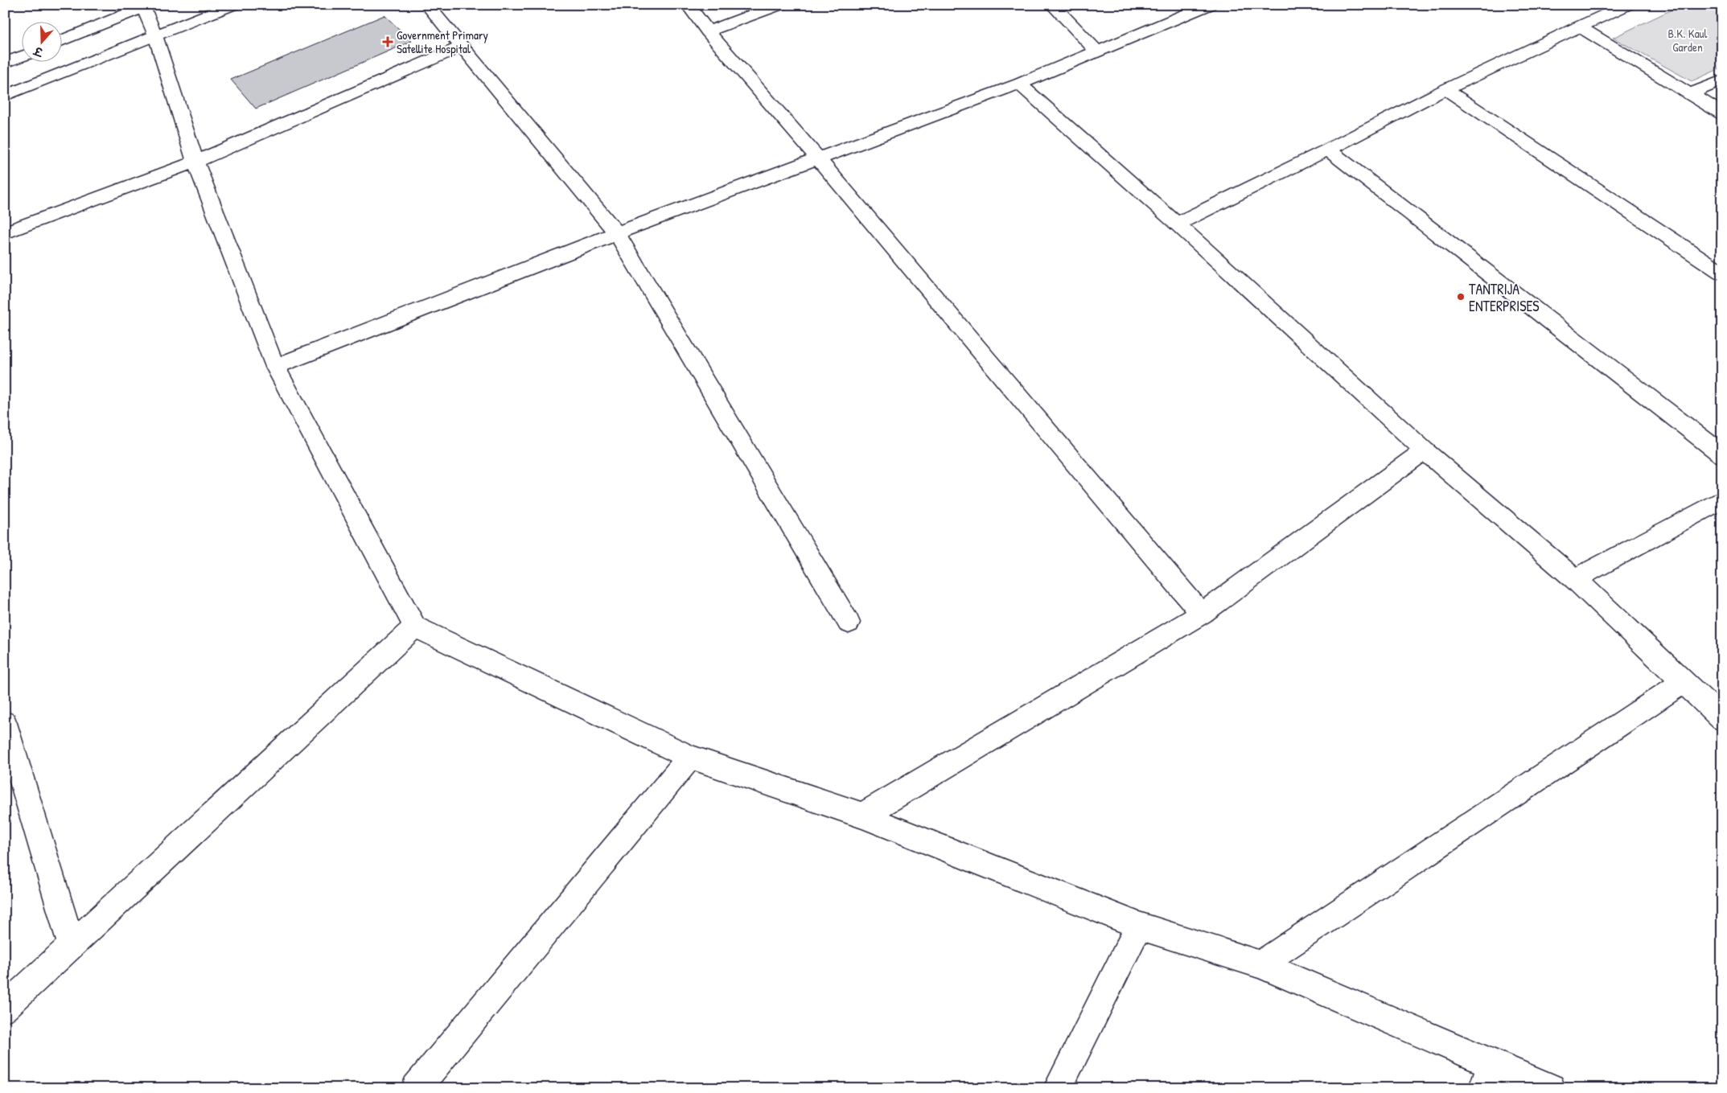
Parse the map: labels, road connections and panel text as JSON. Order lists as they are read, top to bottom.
{
  "parks": ["B.K. Kaul Garden"],
  "places": {
    "health": ["Government Primary Satellite Hospital"],
    "other": ["TANTRIJA ENTERPRISES"]
  },
  "north": "bottom"
}
